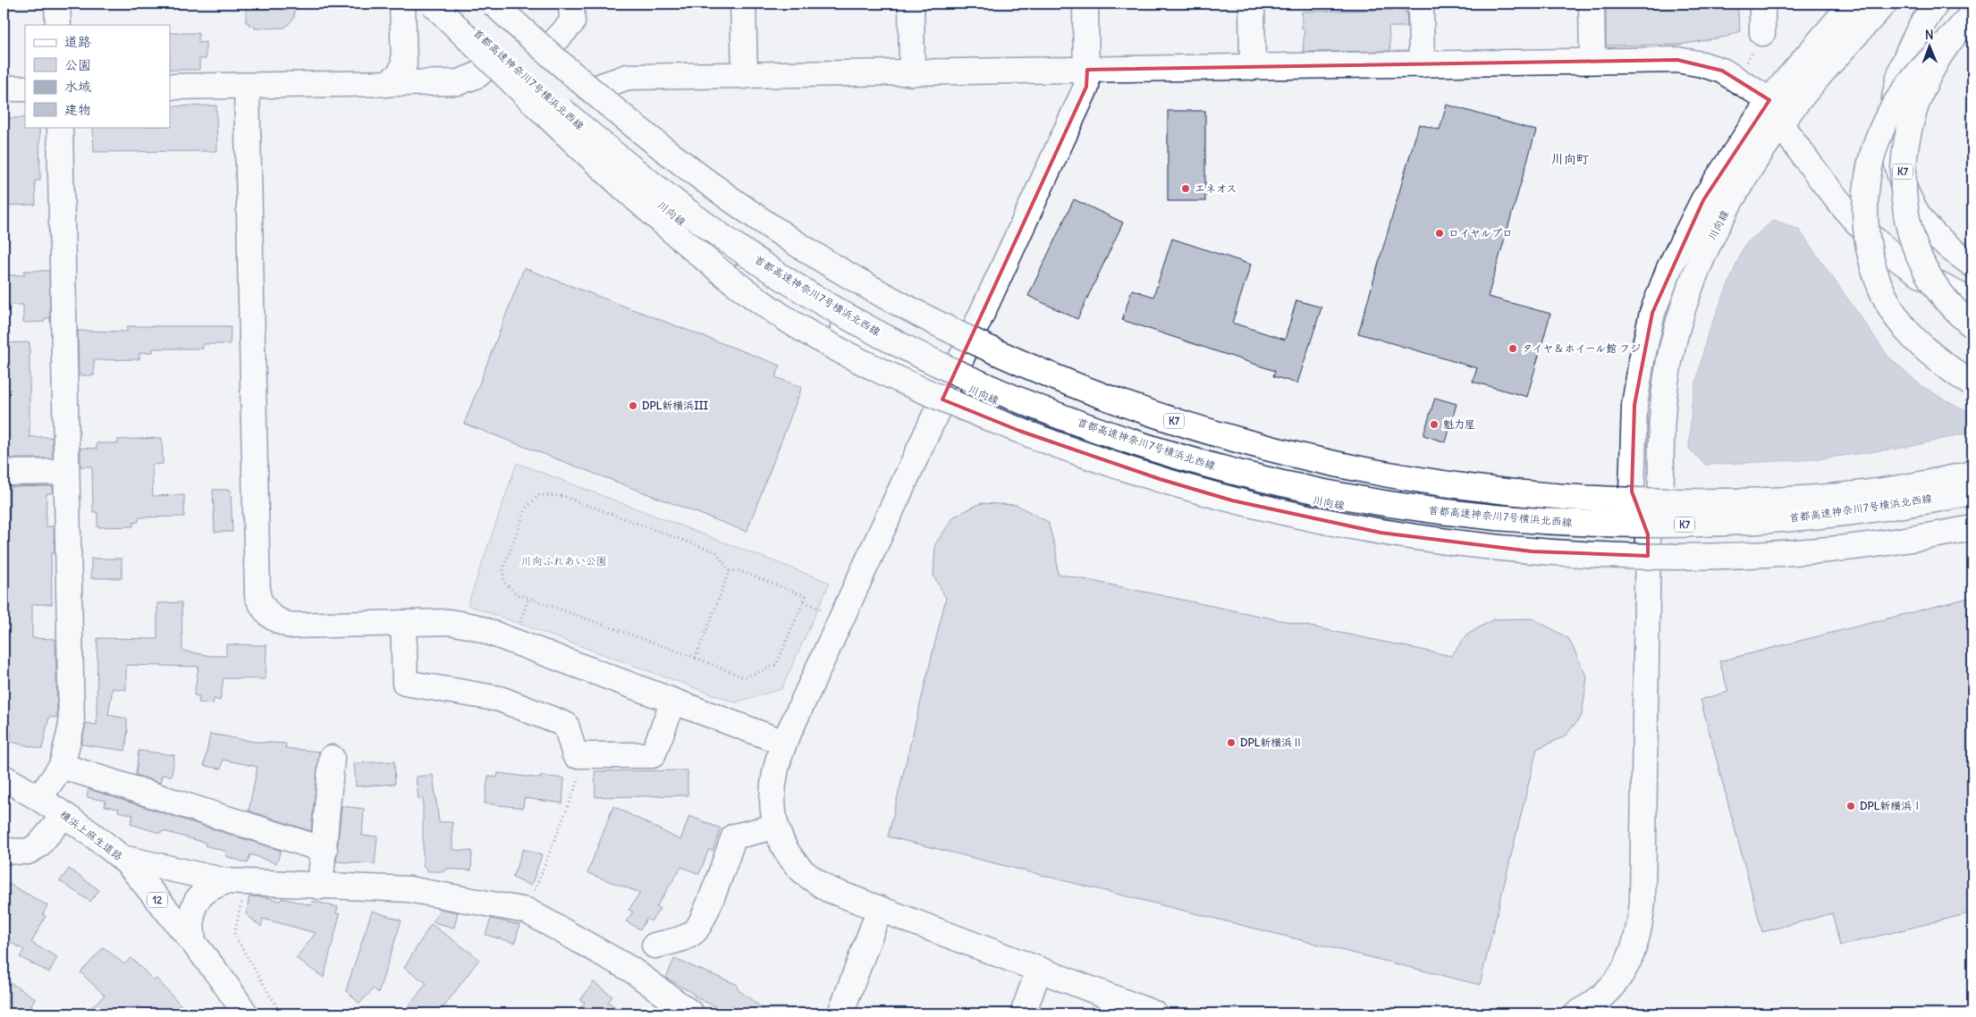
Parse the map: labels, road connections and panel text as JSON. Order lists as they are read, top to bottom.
{
  "streets": {
    "main road": [
      "首都高速神奈川7号横浜北西線",
      "K7",
      "川向線",
      "横浜上麻生道路",
      "12"
    ]
  },
  "districts": ["川向町"],
  "parks": ["川向ふれあい公園"],
  "places": [
    "エネオス",
    "ロイヤルプロ",
    "タイヤ＆ホイール館 フジ",
    "DPL新横浜III",
    "魁力屋",
    "DPL新横浜Ⅱ",
    "DPL新横浜Ⅰ"
  ],
  "legend": [
    "道路",
    "公園",
    "水域",
    "建物"
  ],
  "north": "top"
}
